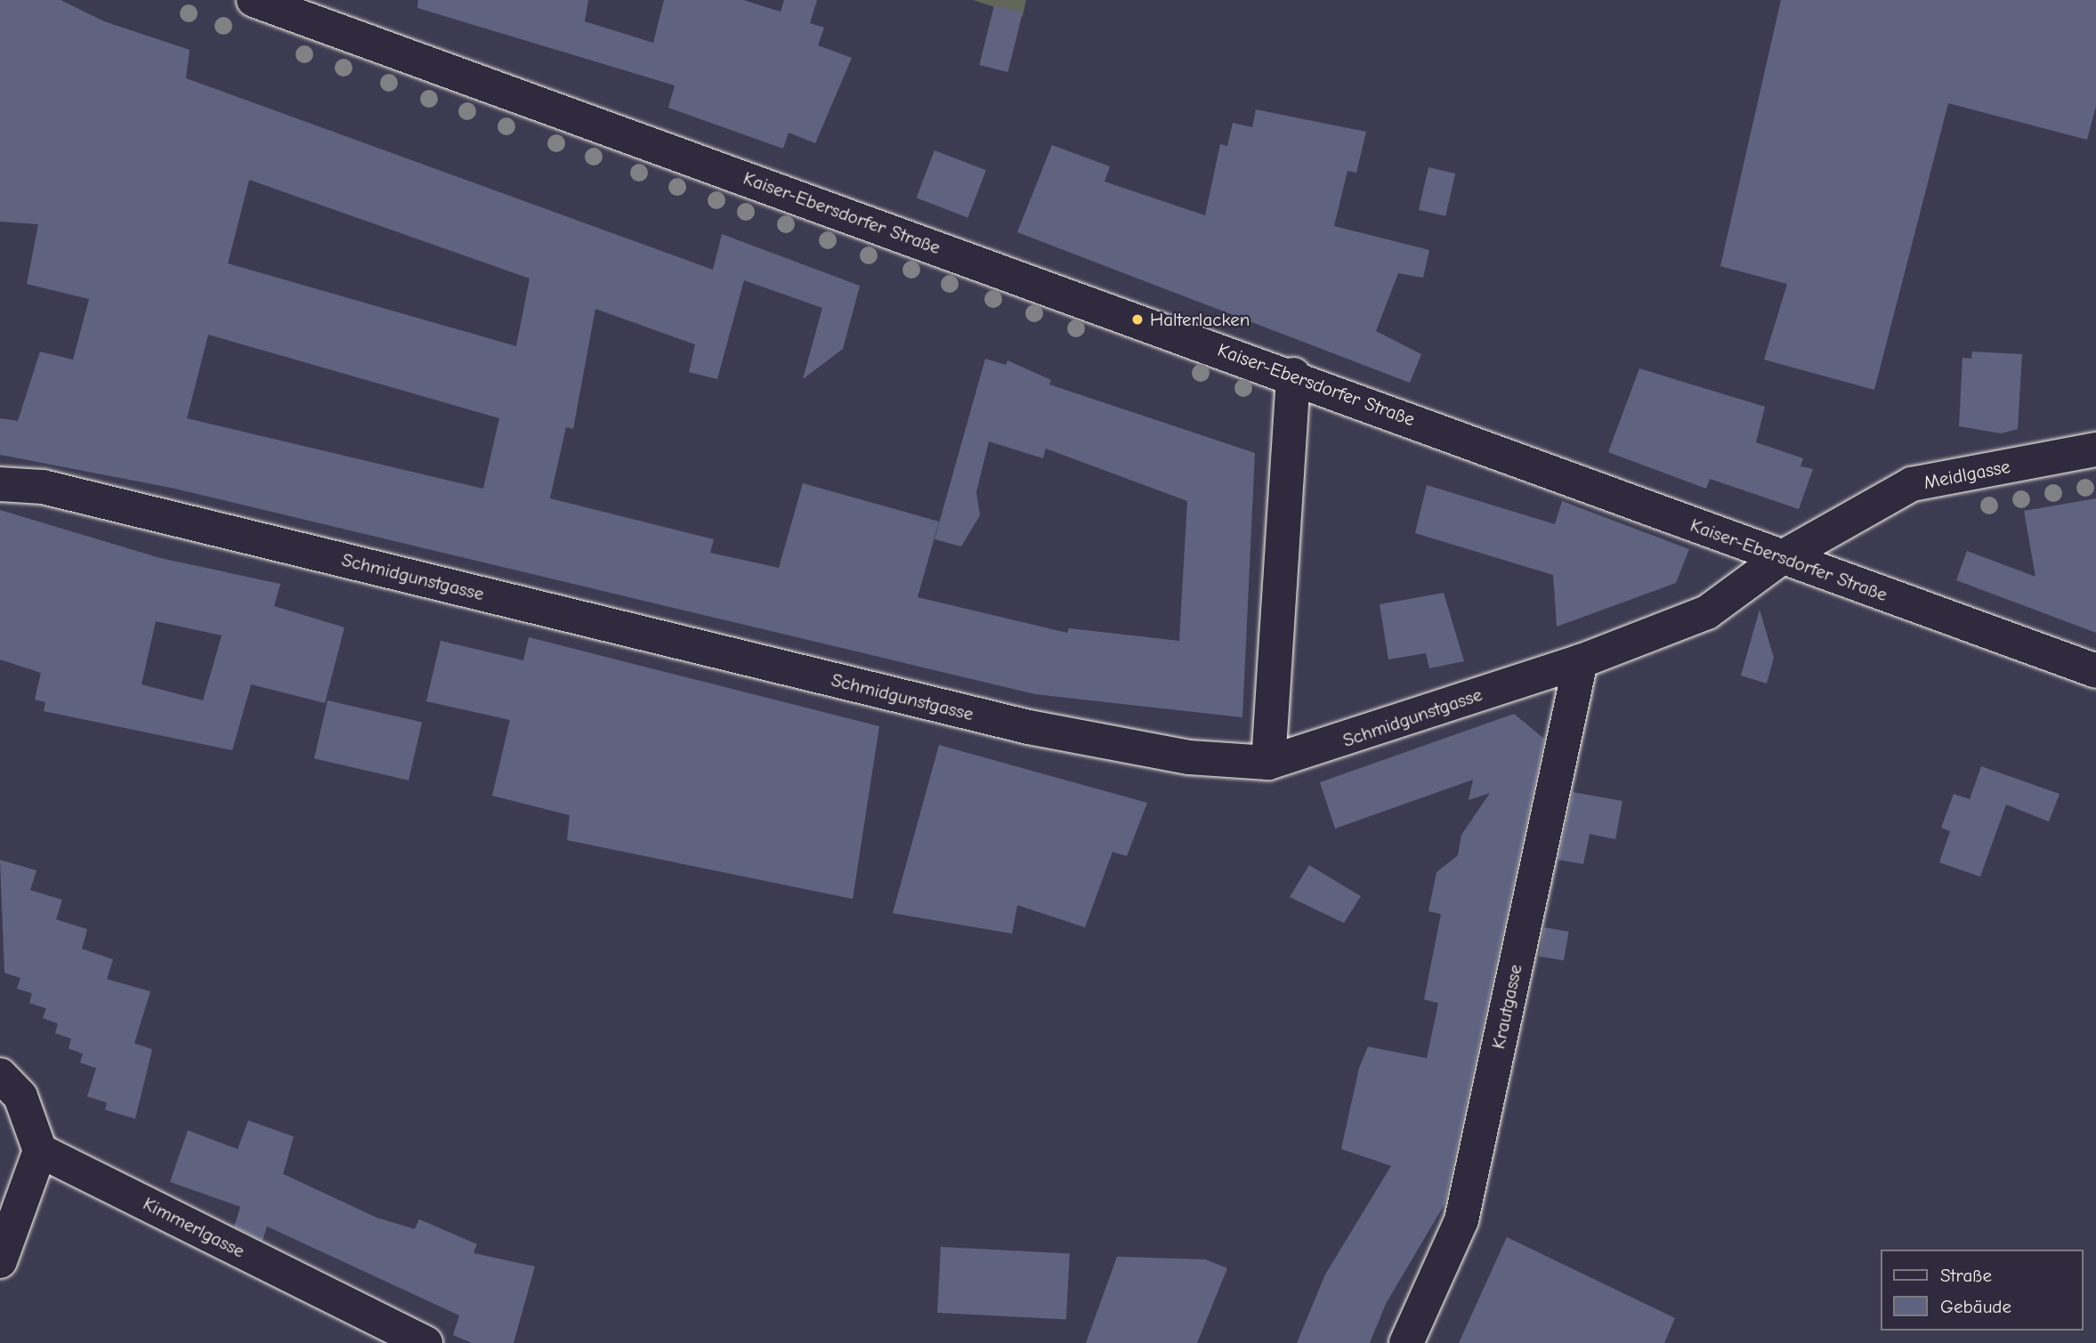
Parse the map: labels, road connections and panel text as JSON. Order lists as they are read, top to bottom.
{
  "streets": {
    "street": [
      "Kaiser-Ebersdorfer Straße",
      "Meidlgasse",
      "Schmidgunstgasse",
      "Krautgasse",
      "Kimmerlgasse"
    ]
  },
  "crossings": [
    ["Kaiser-Ebersdorfer Straße", "Meidlgasse"],
    ["Kaiser-Ebersdorfer Straße", "Schmidgunstgasse"],
    ["Meidlgasse", "Schmidgunstgasse"],
    ["Schmidgunstgasse", "Krautgasse"]
  ],
  "places": ["Halterlacken"],
  "legend": ["Straße", "Gebäude"]
}
